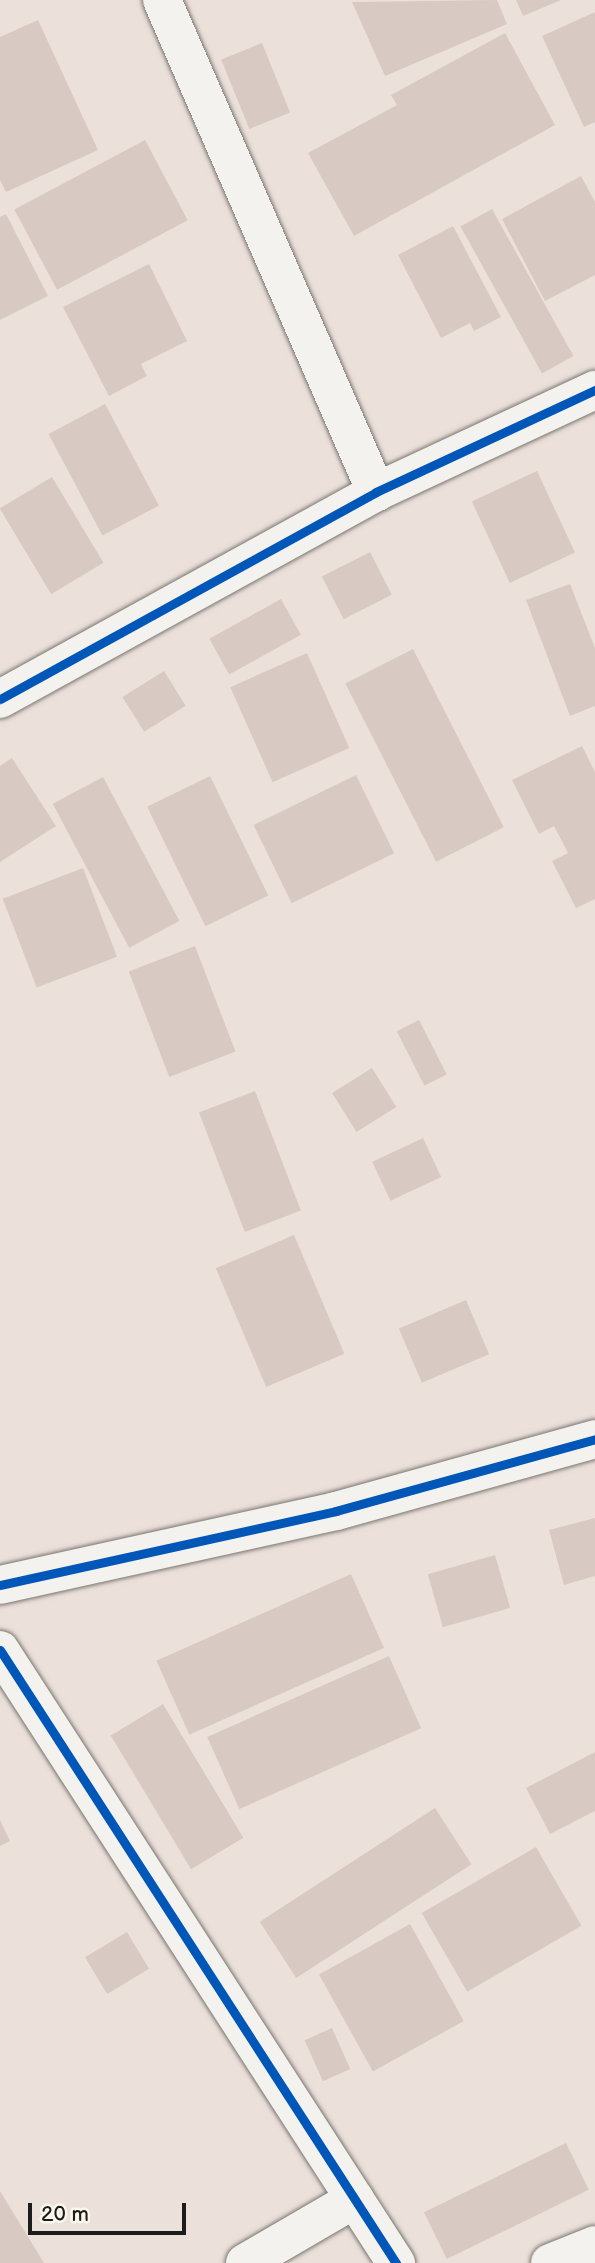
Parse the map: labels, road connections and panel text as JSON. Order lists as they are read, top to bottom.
{
  "scale_bar": "20 m"
}
